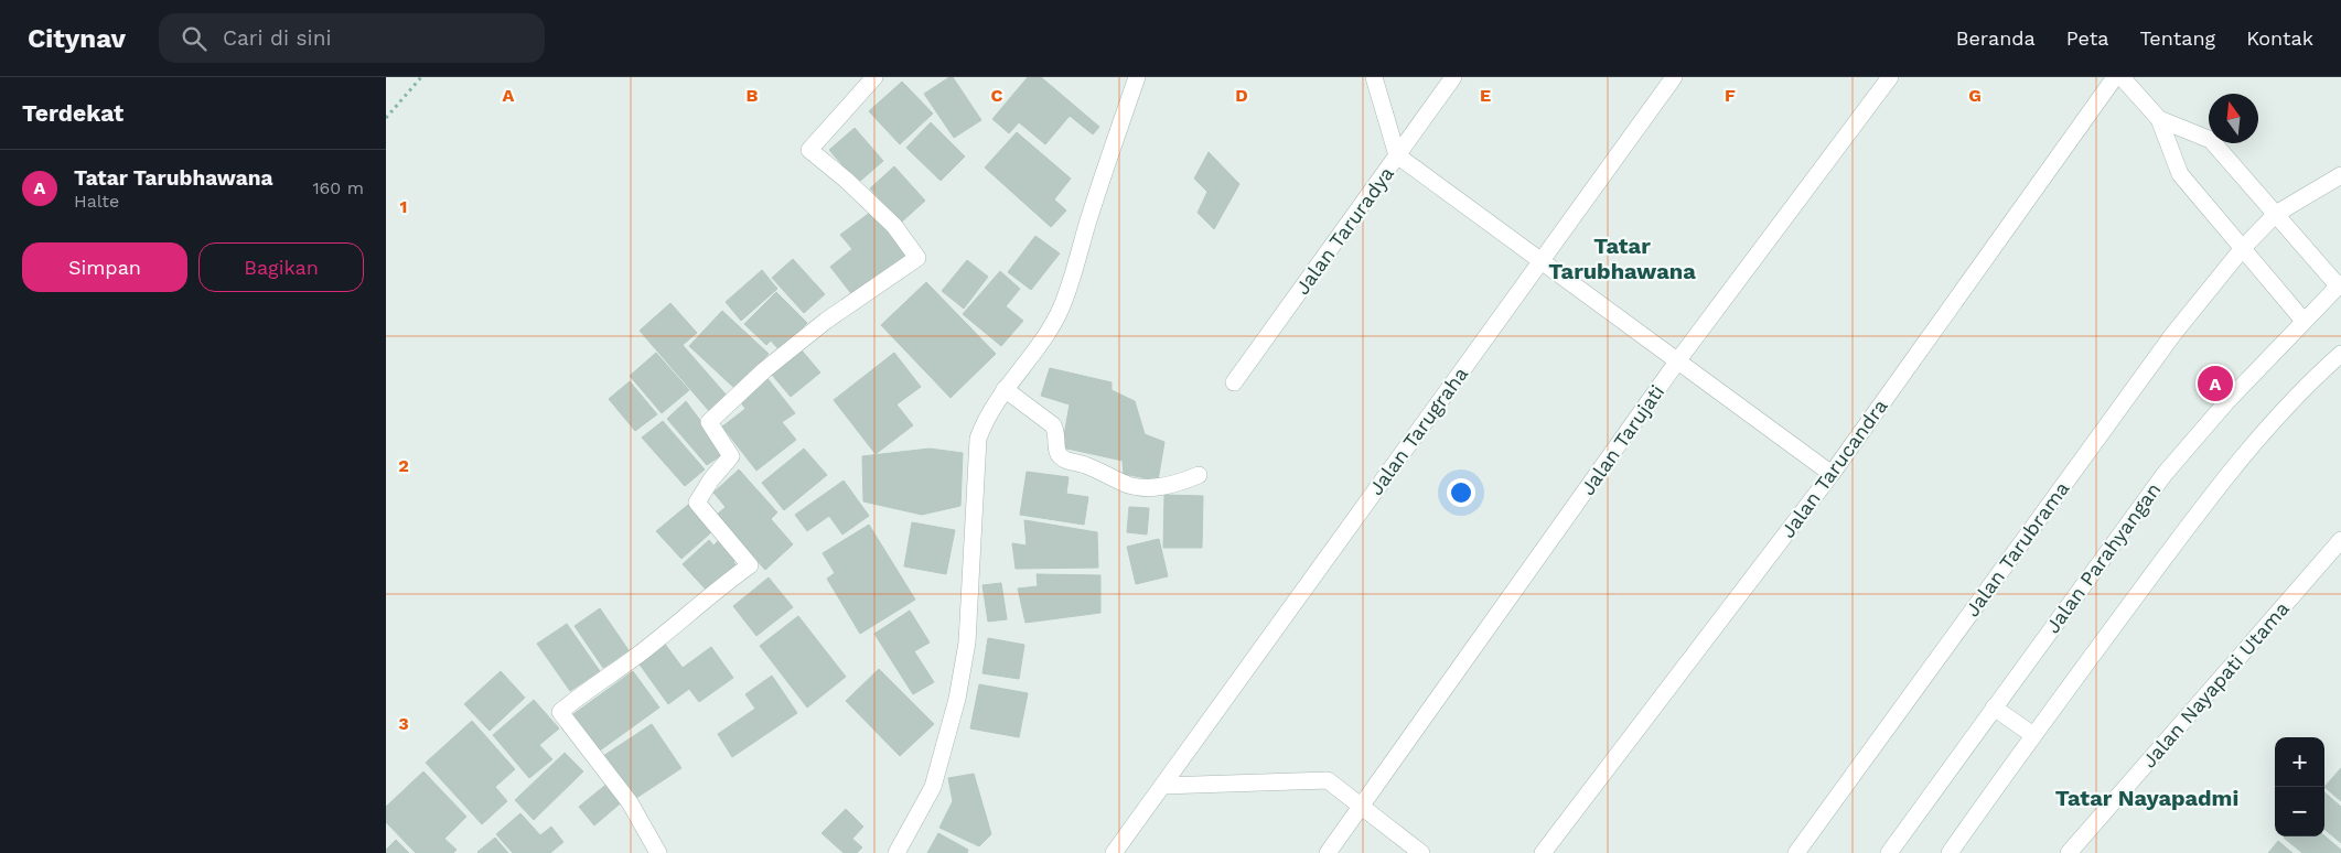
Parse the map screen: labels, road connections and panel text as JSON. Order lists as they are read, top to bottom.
{
  "streets": {
    "street": [
      "Jalan Taruradya",
      "Jalan Tarugraha",
      "Jalan Tarujati",
      "Jalan Tarucandra",
      "Jalan Tarubrama",
      "Jalan Parahyangan",
      "Jalan Nayapati Utama"
    ]
  },
  "districts": ["Tatar Tarubhawana", "Tatar Nayapadmi"],
  "north": "top",
  "page": {
    "header": "Citynav",
    "search": "Cari di sini",
    "nav": [
      "Beranda",
      "Peta",
      "Tentang",
      "Kontak"
    ],
    "heading": "Terdekat",
    "list": [
      {
        "mark": "A",
        "name": "Tatar Tarubhawana",
        "note": "Halte",
        "value": "160 m"
      }
    ],
    "buttons": ["Simpan", "Bagikan"],
    "pins": "A",
    "map_buttons": ["+", "−"]
  },
  "grid": {
    "columns": [
      "A",
      "B",
      "C",
      "D",
      "E",
      "F",
      "G"
    ],
    "rows": ["1", "2", "3"]
  }
}
